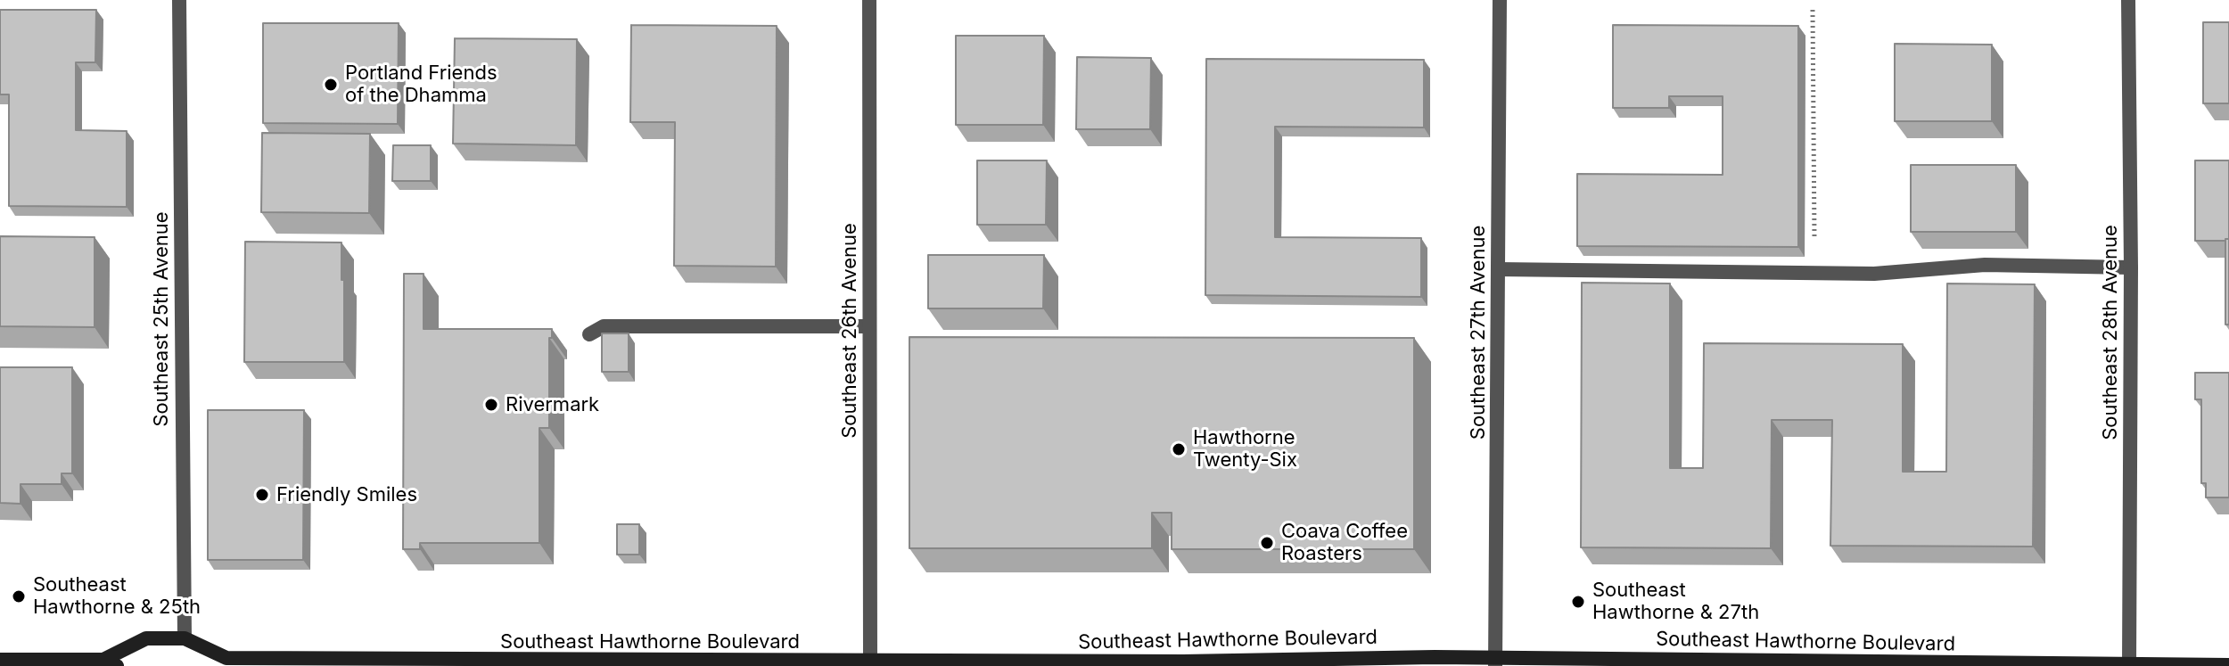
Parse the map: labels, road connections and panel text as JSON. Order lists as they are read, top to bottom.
{
  "streets": {
    "main road": ["Southeast Hawthorne Boulevard"],
    "street": [
      "Southeast 25th Avenue",
      "Southeast 26th Avenue",
      "Southeast 27th Avenue",
      "Southeast 28th Avenue"
    ]
  },
  "crossings": [
    ["Southeast 25th Avenue", "Southeast Hawthorne Boulevard"],
    ["Southeast 26th Avenue", "Southeast Hawthorne Boulevard"],
    ["Southeast 27th Avenue", "Southeast Hawthorne Boulevard"],
    ["Southeast 28th Avenue", "Southeast Hawthorne Boulevard"]
  ],
  "places": [
    "Portland Friends of the Dhamma",
    "Rivermark",
    "Hawthorne Twenty-Six",
    "Friendly Smiles",
    "Coava Coffee Roasters",
    "Southeast Hawthorne & 25th",
    "Southeast Hawthorne & 27th"
  ]
}
